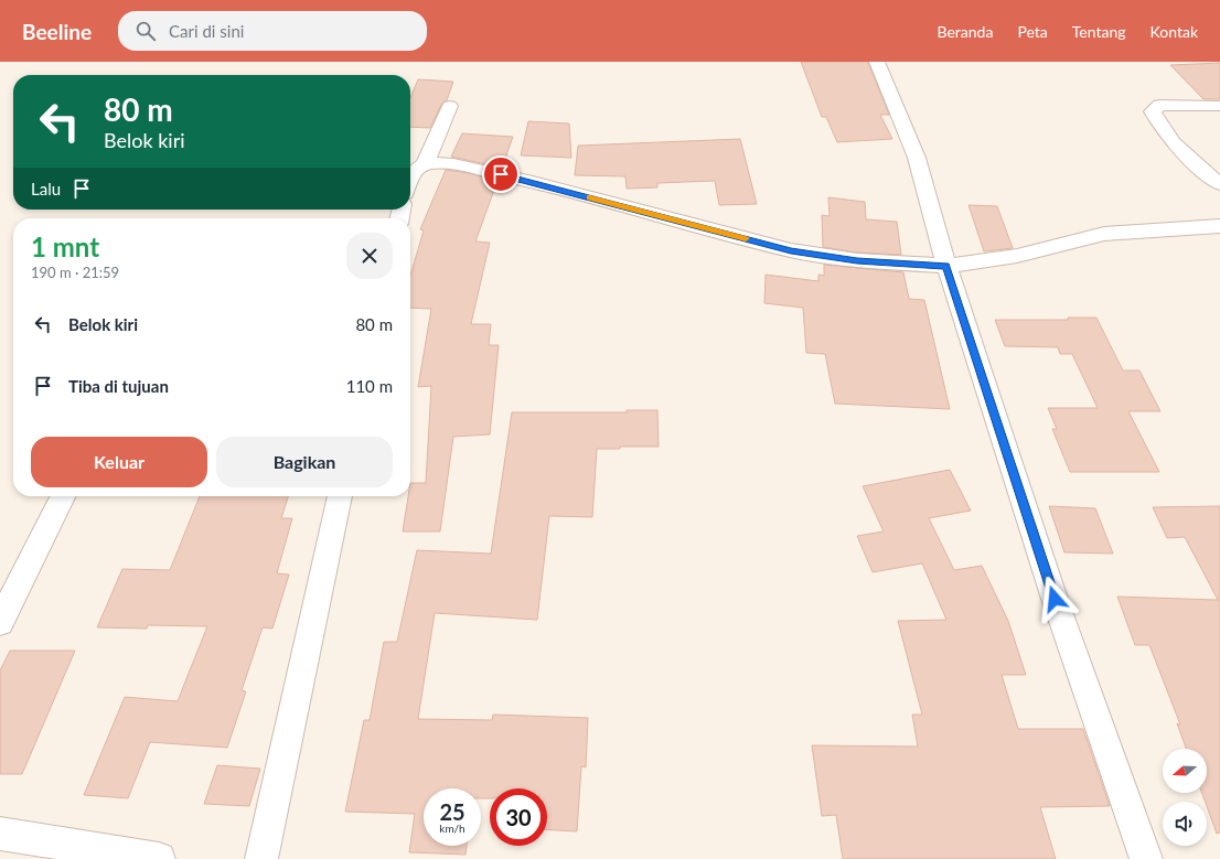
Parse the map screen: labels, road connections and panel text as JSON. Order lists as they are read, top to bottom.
{
  "north": "left",
  "page": {
    "header": "Beeline",
    "search": "Cari di sini",
    "nav": [
      "Beranda",
      "Peta",
      "Tentang",
      "Kontak"
    ],
    "turn": ["80 m", "Belok kiri"],
    "then": "Lalu",
    "heading": ["1 mnt", "190 m · 21:59"],
    "list": [
      {
        "name": "Belok kiri",
        "value": "80 m"
      },
      {
        "name": "Tiba di tujuan",
        "value": "110 m"
      }
    ],
    "buttons": ["Keluar", "Bagikan"],
    "speed": "25 km/h",
    "limit": "30"
  }
}
